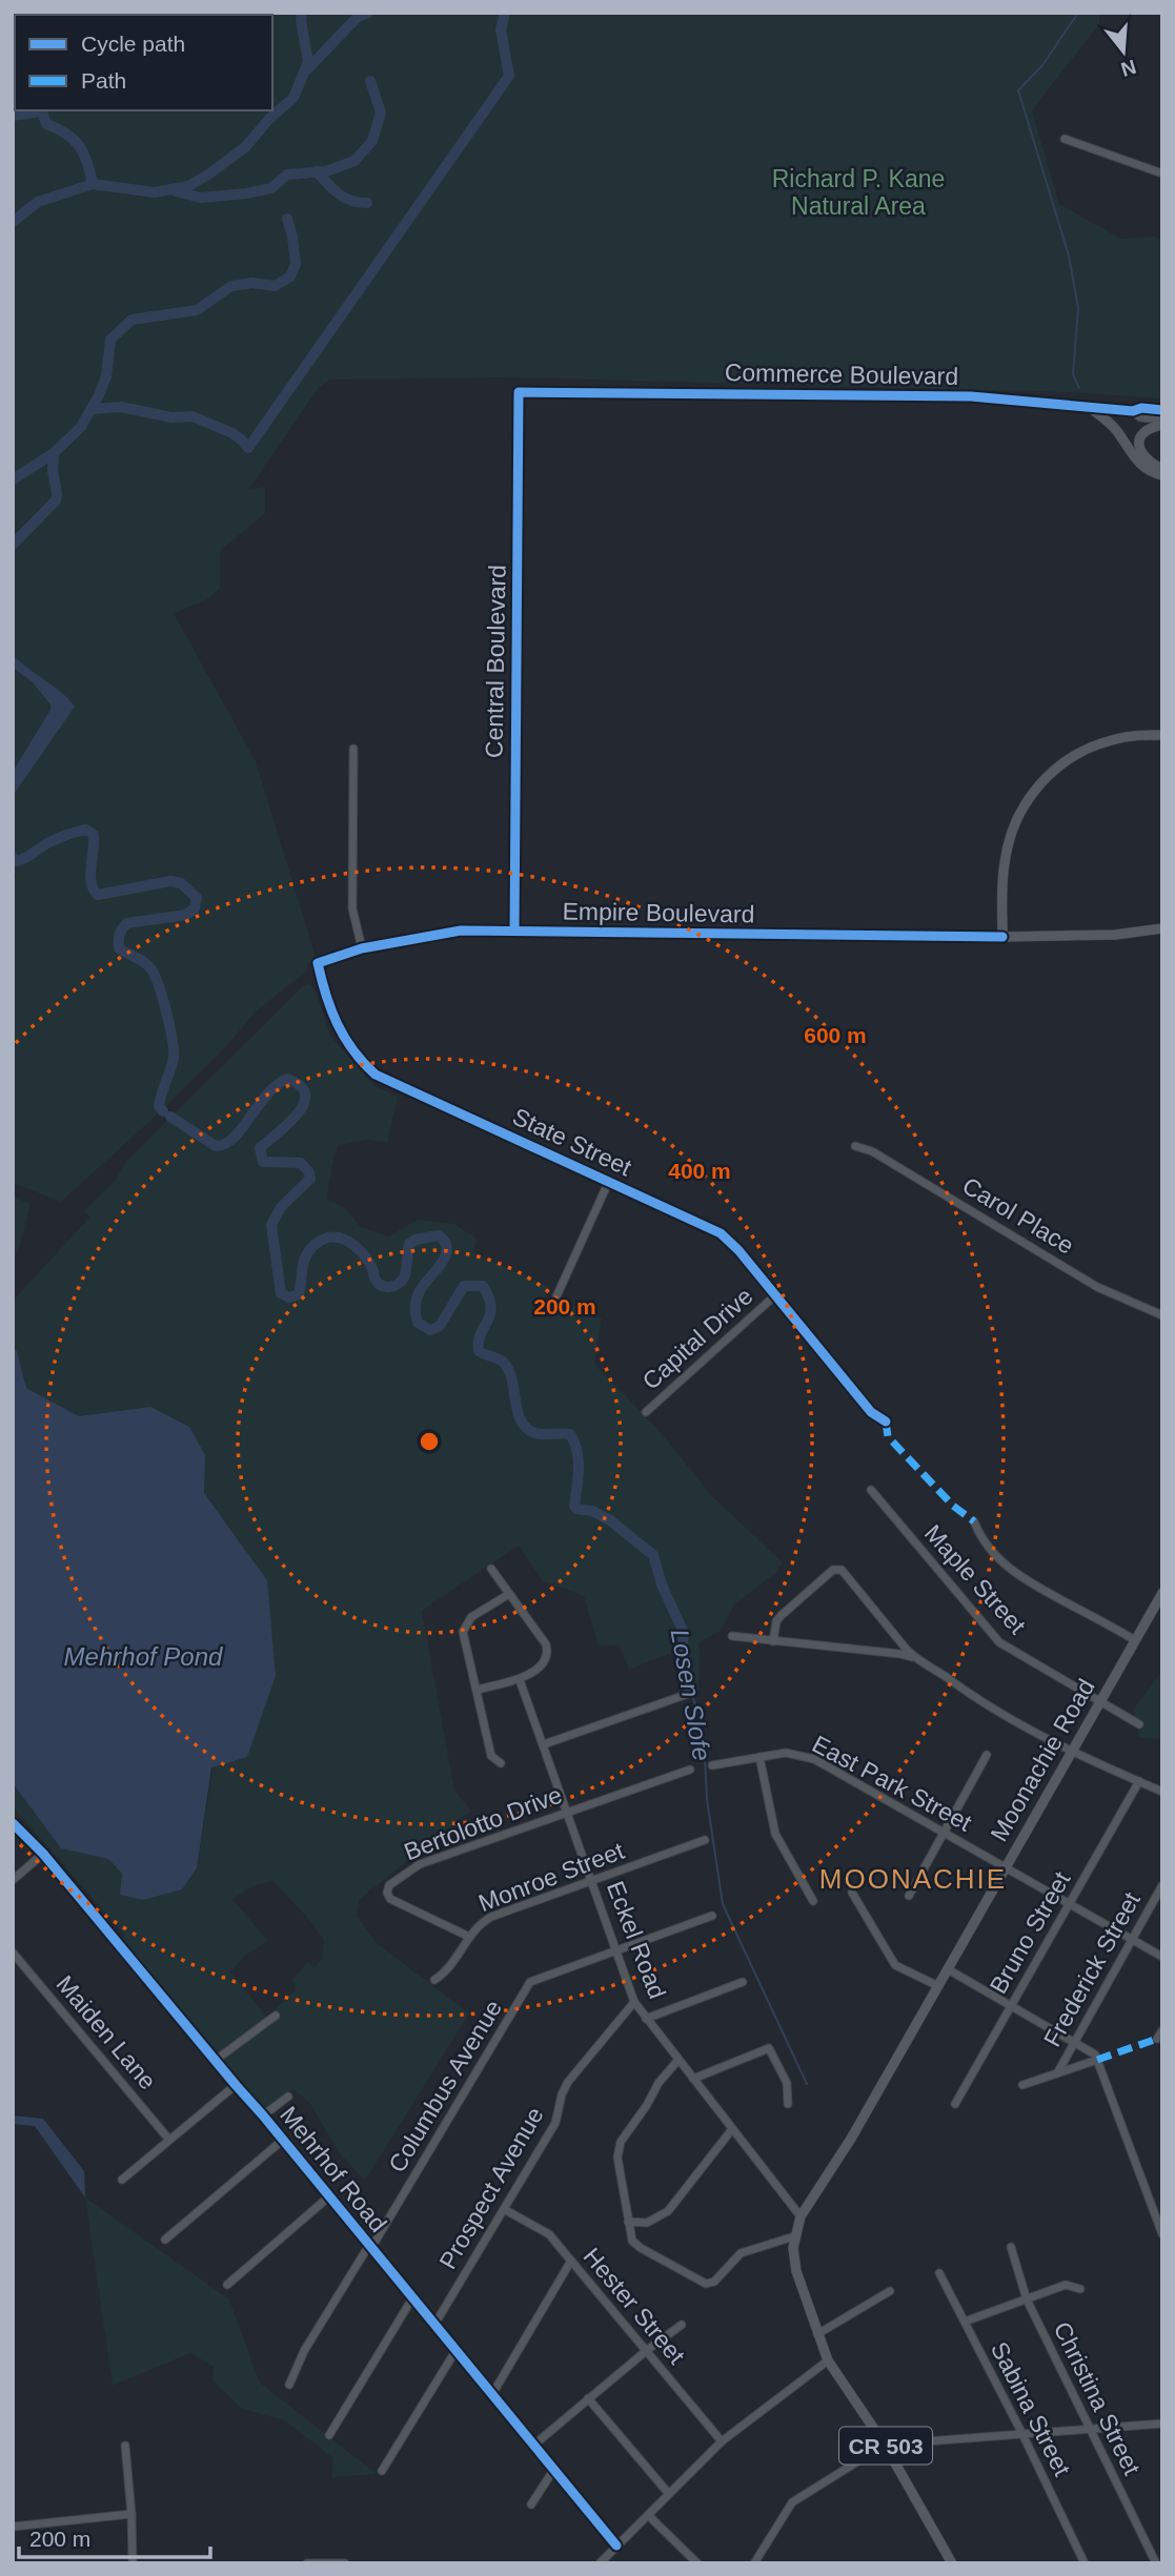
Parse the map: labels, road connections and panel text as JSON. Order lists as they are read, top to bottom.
{
  "streets": {
    "main road": ["Empire Boulevard", "Moonachie Road", "CR 503"],
    "street": [
      "Commerce Boulevard",
      "Central Boulevard",
      "State Street",
      "Carol Place",
      "Capital Drive",
      "Maple Street",
      "East Park Street",
      "Bertolotto Drive",
      "Monroe Street",
      "Bruno Street",
      "Eckel Road",
      "Frederick Street",
      "Maiden Lane",
      "Columbus Avenue",
      "Mehrhof Road",
      "Prospect Avenue",
      "Hester Street",
      "Christina Street",
      "Sabina Street"
    ]
  },
  "crossings": [
    ["Commerce Boulevard", "Central Boulevard"],
    ["Central Boulevard", "Empire Boulevard"],
    ["Empire Boulevard", "State Street"],
    ["State Street", "Capital Drive"],
    ["Maple Street", "Moonachie Road"],
    ["Moonachie Road", "East Park Street"],
    ["Moonachie Road", "Eckel Road"],
    ["Moonachie Road", "CR 503"],
    ["East Park Street", "Bruno Street"],
    ["East Park Street", "Frederick Street"],
    ["Bertolotto Drive", "Monroe Street"],
    ["Bertolotto Drive", "Eckel Road"],
    ["Monroe Street", "Eckel Road"],
    ["Eckel Road", "Columbus Avenue"],
    ["Eckel Road", "Prospect Avenue"],
    ["Eckel Road", "CR 503"],
    ["Columbus Avenue", "Mehrhof Road"],
    ["Mehrhof Road", "Prospect Avenue"],
    ["Prospect Avenue", "Hester Street"]
  ],
  "districts": ["MOONACHIE"],
  "water": ["Mehrhof Pond", "Losen Slofe"],
  "parks": ["Richard P. Kane Natural Area"],
  "legend": ["Cycle path", "Path"],
  "scale_bar": "200 m",
  "north": "bottom",
  "rings": ["600 m", "400 m", "200 m"]
}
